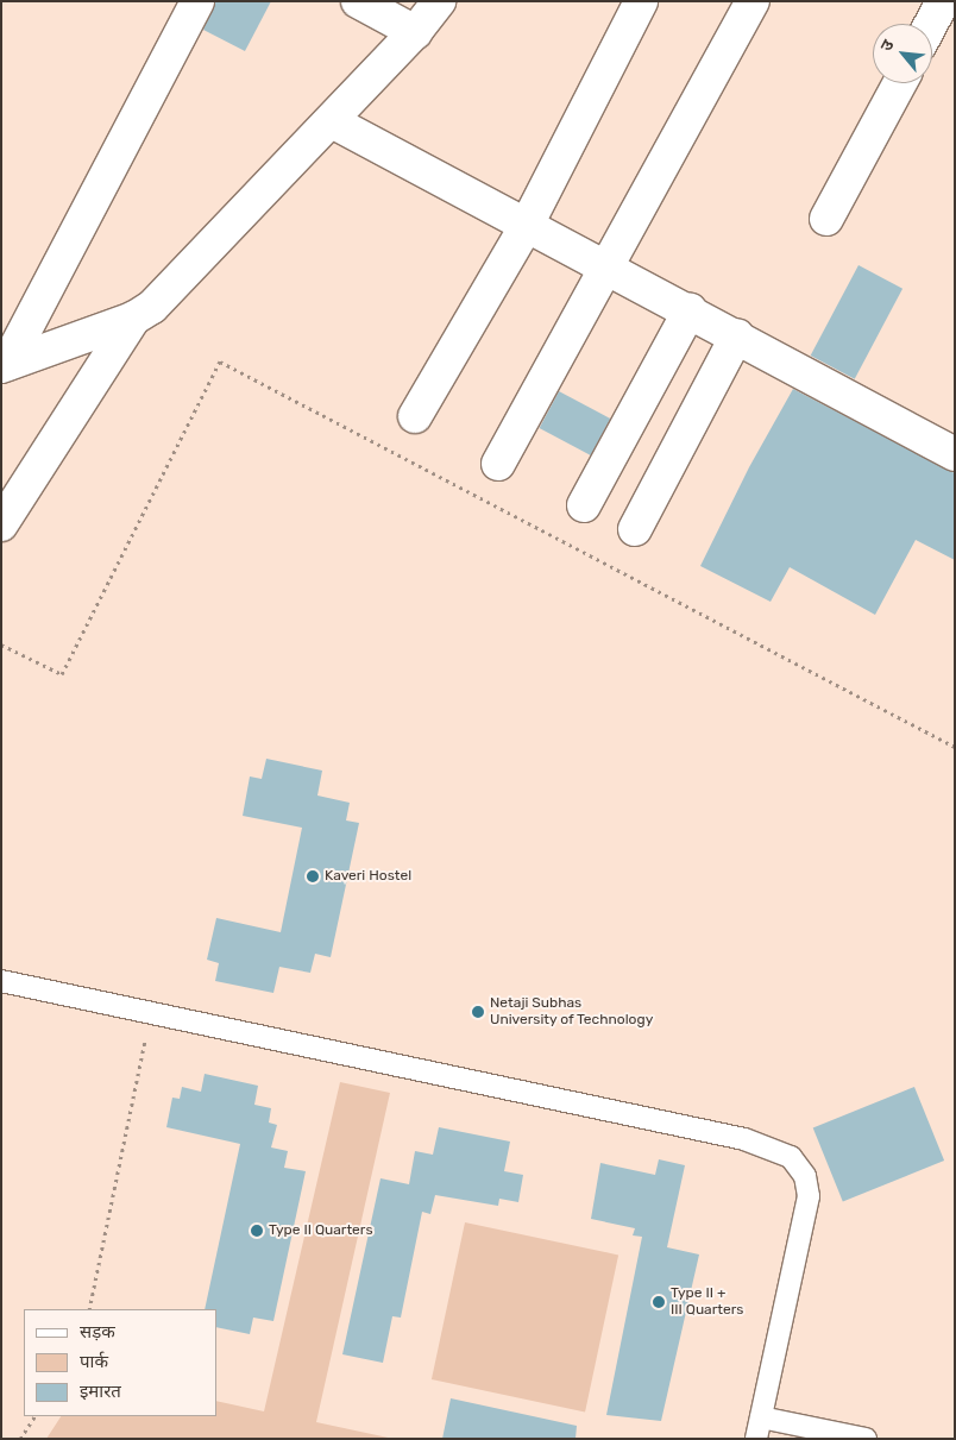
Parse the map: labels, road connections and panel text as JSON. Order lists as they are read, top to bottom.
{
  "places": [
    "Kaveri Hostel",
    "Netaji Subhas University of Technology",
    "Type II Quarters",
    "Type II + III Quarters"
  ],
  "legend": ["सड़क", "पार्क", "इमारत"],
  "north": "top left"
}
